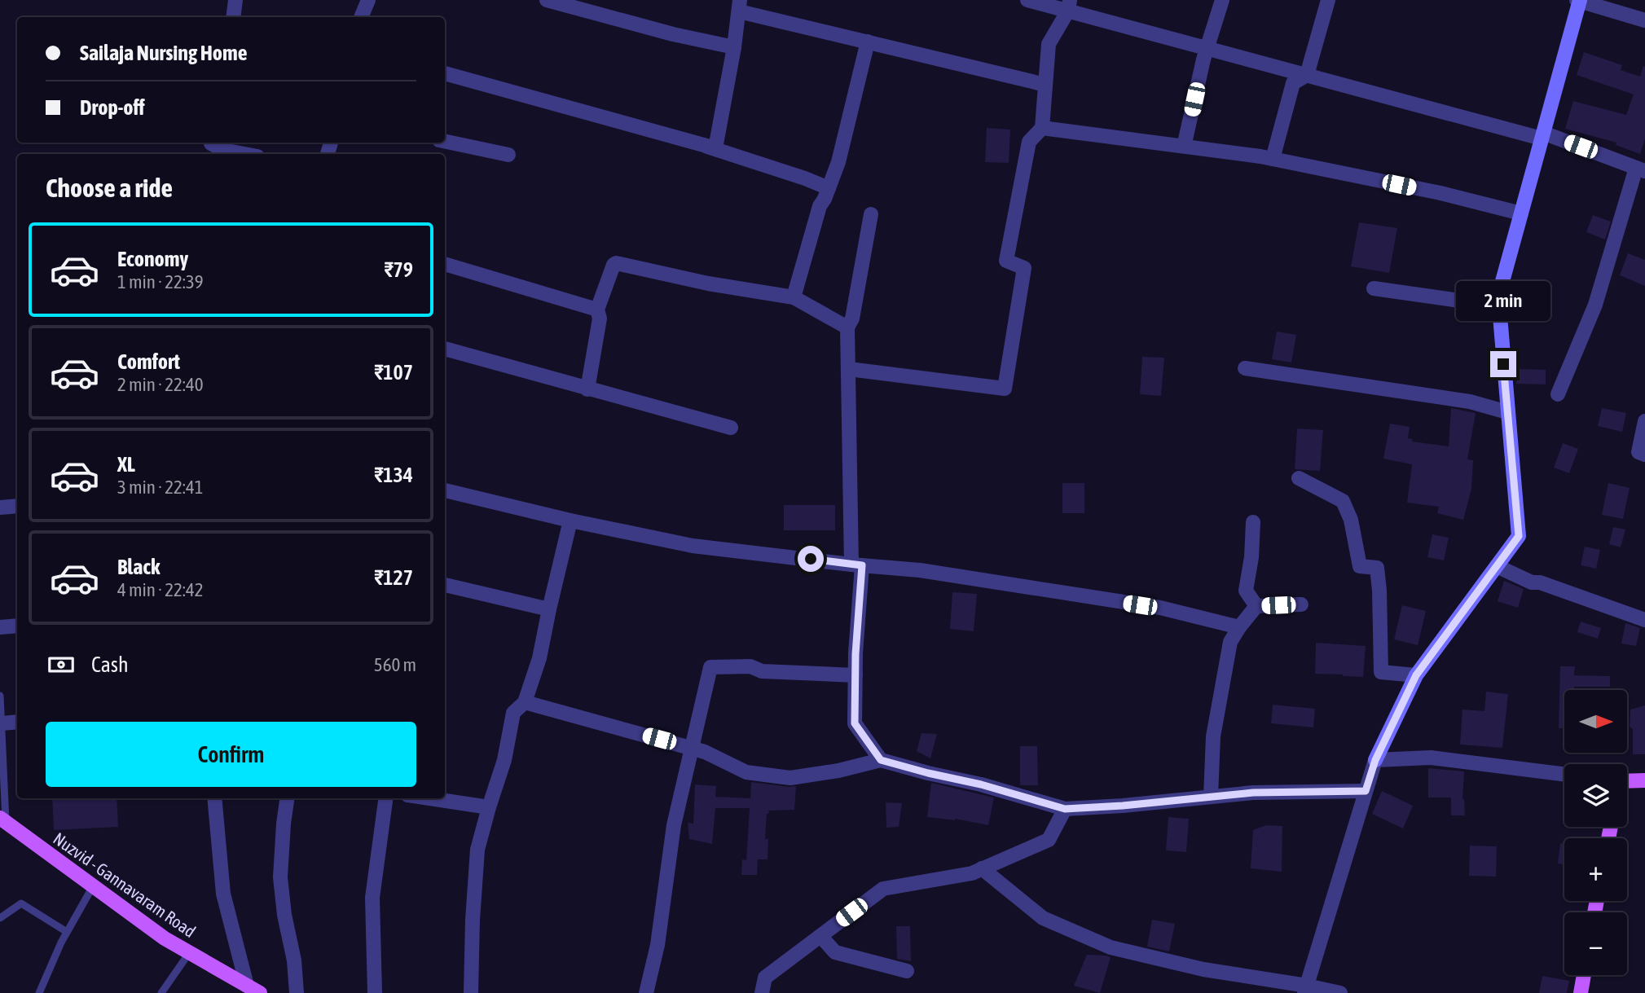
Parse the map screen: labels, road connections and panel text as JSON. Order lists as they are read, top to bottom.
{
  "streets": {
    "main road": ["Nuzvid - Gannavaram Road"]
  },
  "north": "right",
  "page": {
    "banner": ["Sailaja Nursing Home", "Drop-off"],
    "heading": "Choose a ride",
    "list": [
      {
        "name": "Economy",
        "note": "1 min · 22:39",
        "value": "₹79"
      },
      {
        "name": "Comfort",
        "note": "2 min · 22:40",
        "value": "₹107"
      },
      {
        "name": "XL",
        "note": "3 min · 22:41",
        "value": "₹134"
      },
      {
        "name": "Black",
        "note": "4 min · 22:42",
        "value": "₹127"
      }
    ],
    "bubble": "2 min",
    "pay": ["Cash", "560 m"],
    "map_buttons": ["+", "−"],
    "buttons": "Confirm"
  }
}
